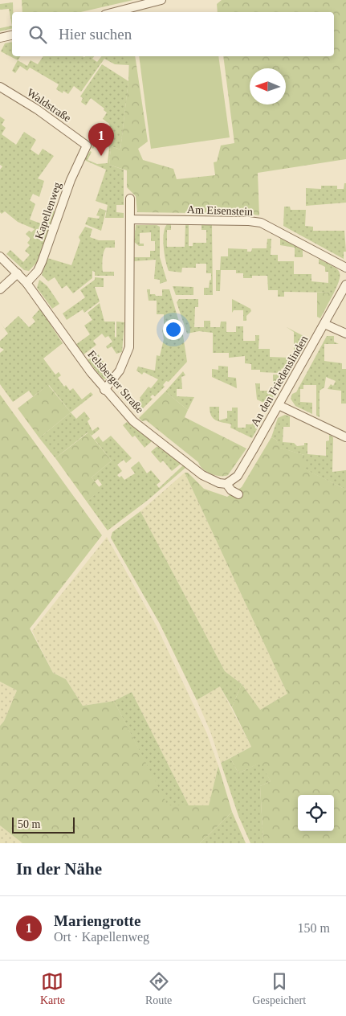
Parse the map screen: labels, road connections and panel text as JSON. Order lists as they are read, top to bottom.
{
  "streets": {
    "street": [
      "Waldstraße",
      "Kapellenweg",
      "Am Eisenstein",
      "An den Friedenslinden",
      "Felsberger Straße"
    ]
  },
  "crossings": [
    ["Waldstraße", "Kapellenweg"],
    ["Kapellenweg", "Felsberger Straße"],
    ["An den Friedenslinden", "Felsberger Straße"]
  ],
  "scale_bar": "50 m",
  "north": "left",
  "page": {
    "search": "Hier suchen",
    "pins": "1",
    "scale": "50 m",
    "heading": "In der Nähe",
    "list": [
      {
        "mark": "1",
        "name": "Mariengrotte",
        "note": "Ort · Kapellenweg",
        "value": "150 m"
      }
    ],
    "nav": ["Karte", "Route", "Gespeichert"]
  }
}
